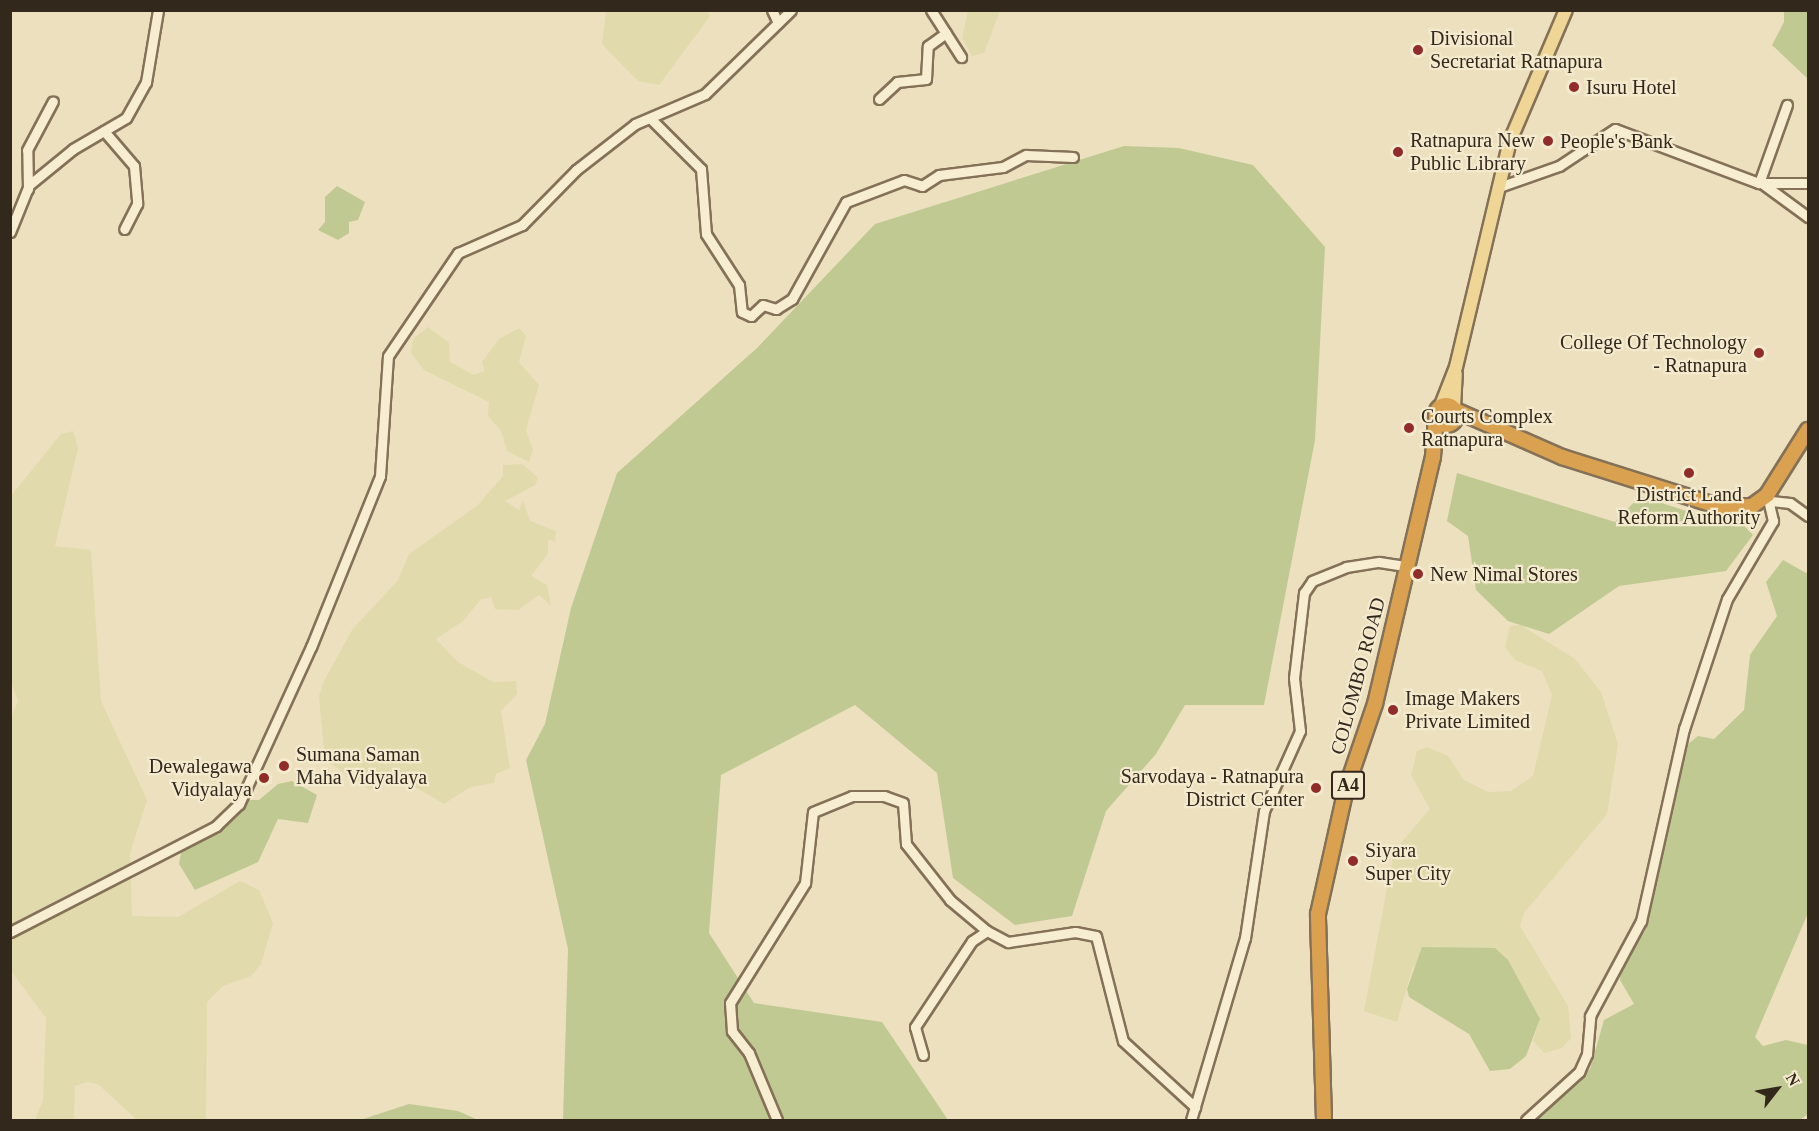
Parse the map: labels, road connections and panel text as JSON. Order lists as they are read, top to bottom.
{
  "streets": {
    "highway": ["COLOMBO ROAD", "A4"]
  },
  "places": [
    "Divisional Secretariat Ratnapura",
    "Isuru Hotel",
    "People's Bank",
    "Ratnapura New Public Library",
    "College Of Technology - Ratnapura",
    "Courts Complex Ratnapura",
    "District Land Reform Authority",
    "New Nimal Stores",
    "Image Makers Private Limited",
    "Sumana Saman Maha Vidyalaya",
    "Dewalegawa Vidyalaya",
    "Sarvodaya - Ratnapura District Center",
    "Siyara Super City"
  ],
  "north": "top right"
}
